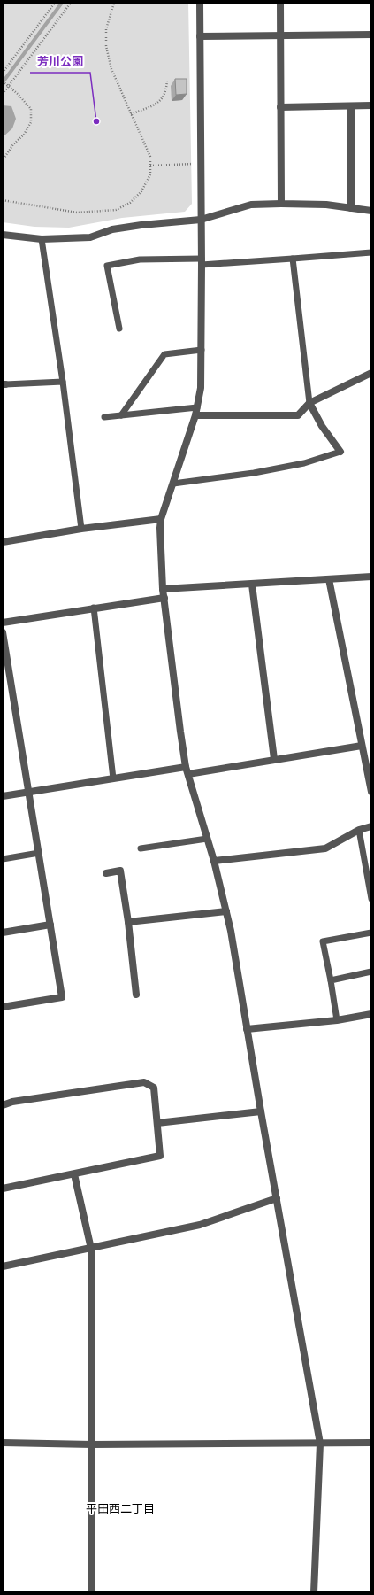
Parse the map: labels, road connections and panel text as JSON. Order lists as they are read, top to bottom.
{
  "districts": ["平田西二丁目"],
  "places": ["芳川公園"]
}
